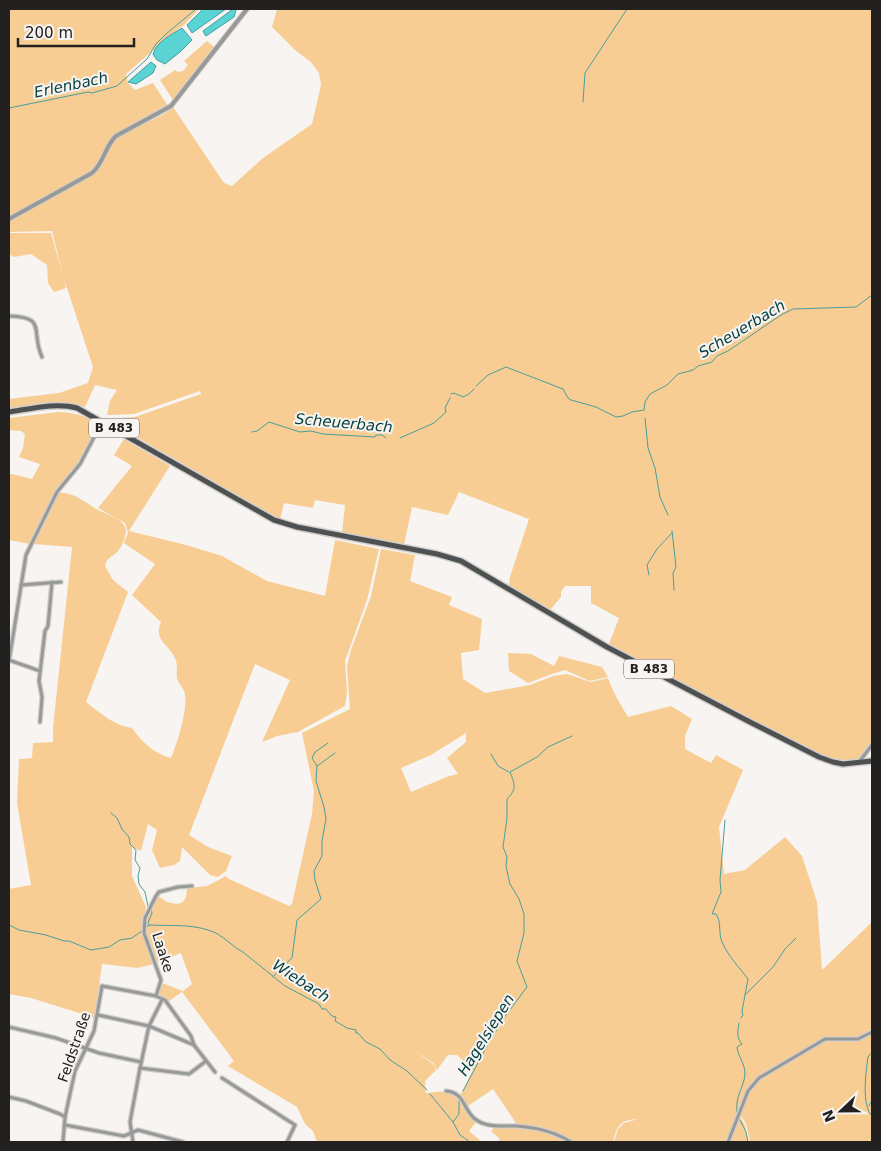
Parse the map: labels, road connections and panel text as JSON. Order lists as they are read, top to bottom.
{
  "streets": {
    "main road": ["B 483"],
    "street": ["Laake", "Feldstraße"]
  },
  "crossings": [
    ["Laake", "Feldstraße"]
  ],
  "water": [
    "Erlenbach",
    "Scheuerbach",
    "Wiebach",
    "Hagelsiepen"
  ],
  "scale_bar": "200 m",
  "north": "left"
}
